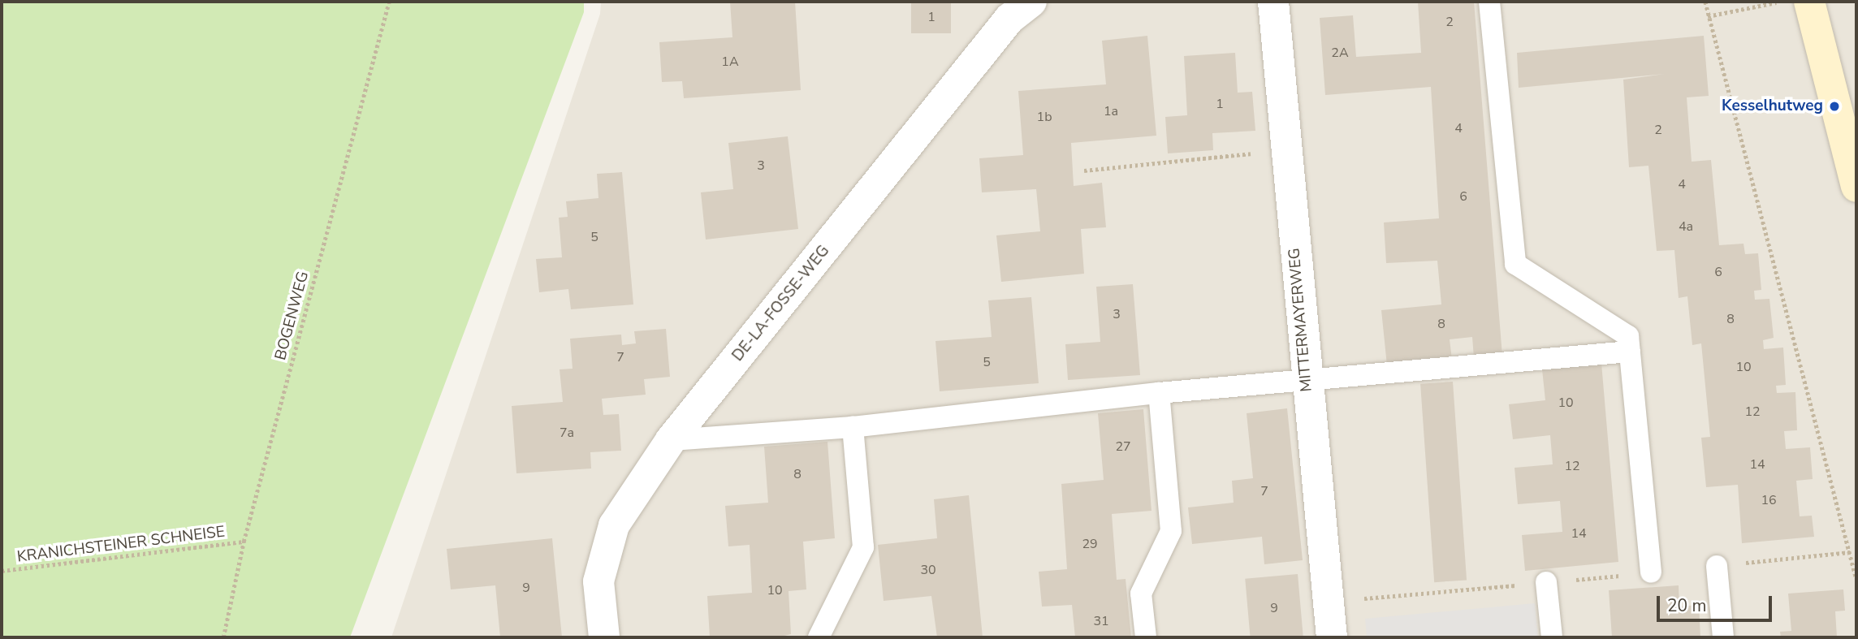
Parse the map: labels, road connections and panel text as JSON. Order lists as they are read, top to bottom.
{
  "streets": {
    "street": ["DE-LA-FOSSE-WEG", "MITTERMAYERWEG"],
    "path": ["BOGENWEG", "KRANICHSTEINER SCHNEISE"]
  },
  "crossings": [
    ["BOGENWEG", "KRANICHSTEINER SCHNEISE"]
  ],
  "places": ["Kesselhutweg"],
  "house_numbers": [
    "1",
    "2",
    "2A",
    "1A",
    "1",
    "1a",
    "1b",
    "4",
    "2",
    "3",
    "4",
    "6",
    "4a",
    "5",
    "6",
    "3",
    "8",
    "8",
    "7",
    "5",
    "10",
    "10",
    "12",
    "7a",
    "27",
    "14",
    "12",
    "8",
    "7",
    "16",
    "14",
    "29",
    "30",
    "9",
    "10",
    "9",
    "31"
  ],
  "scale_bar": "20 m"
}
